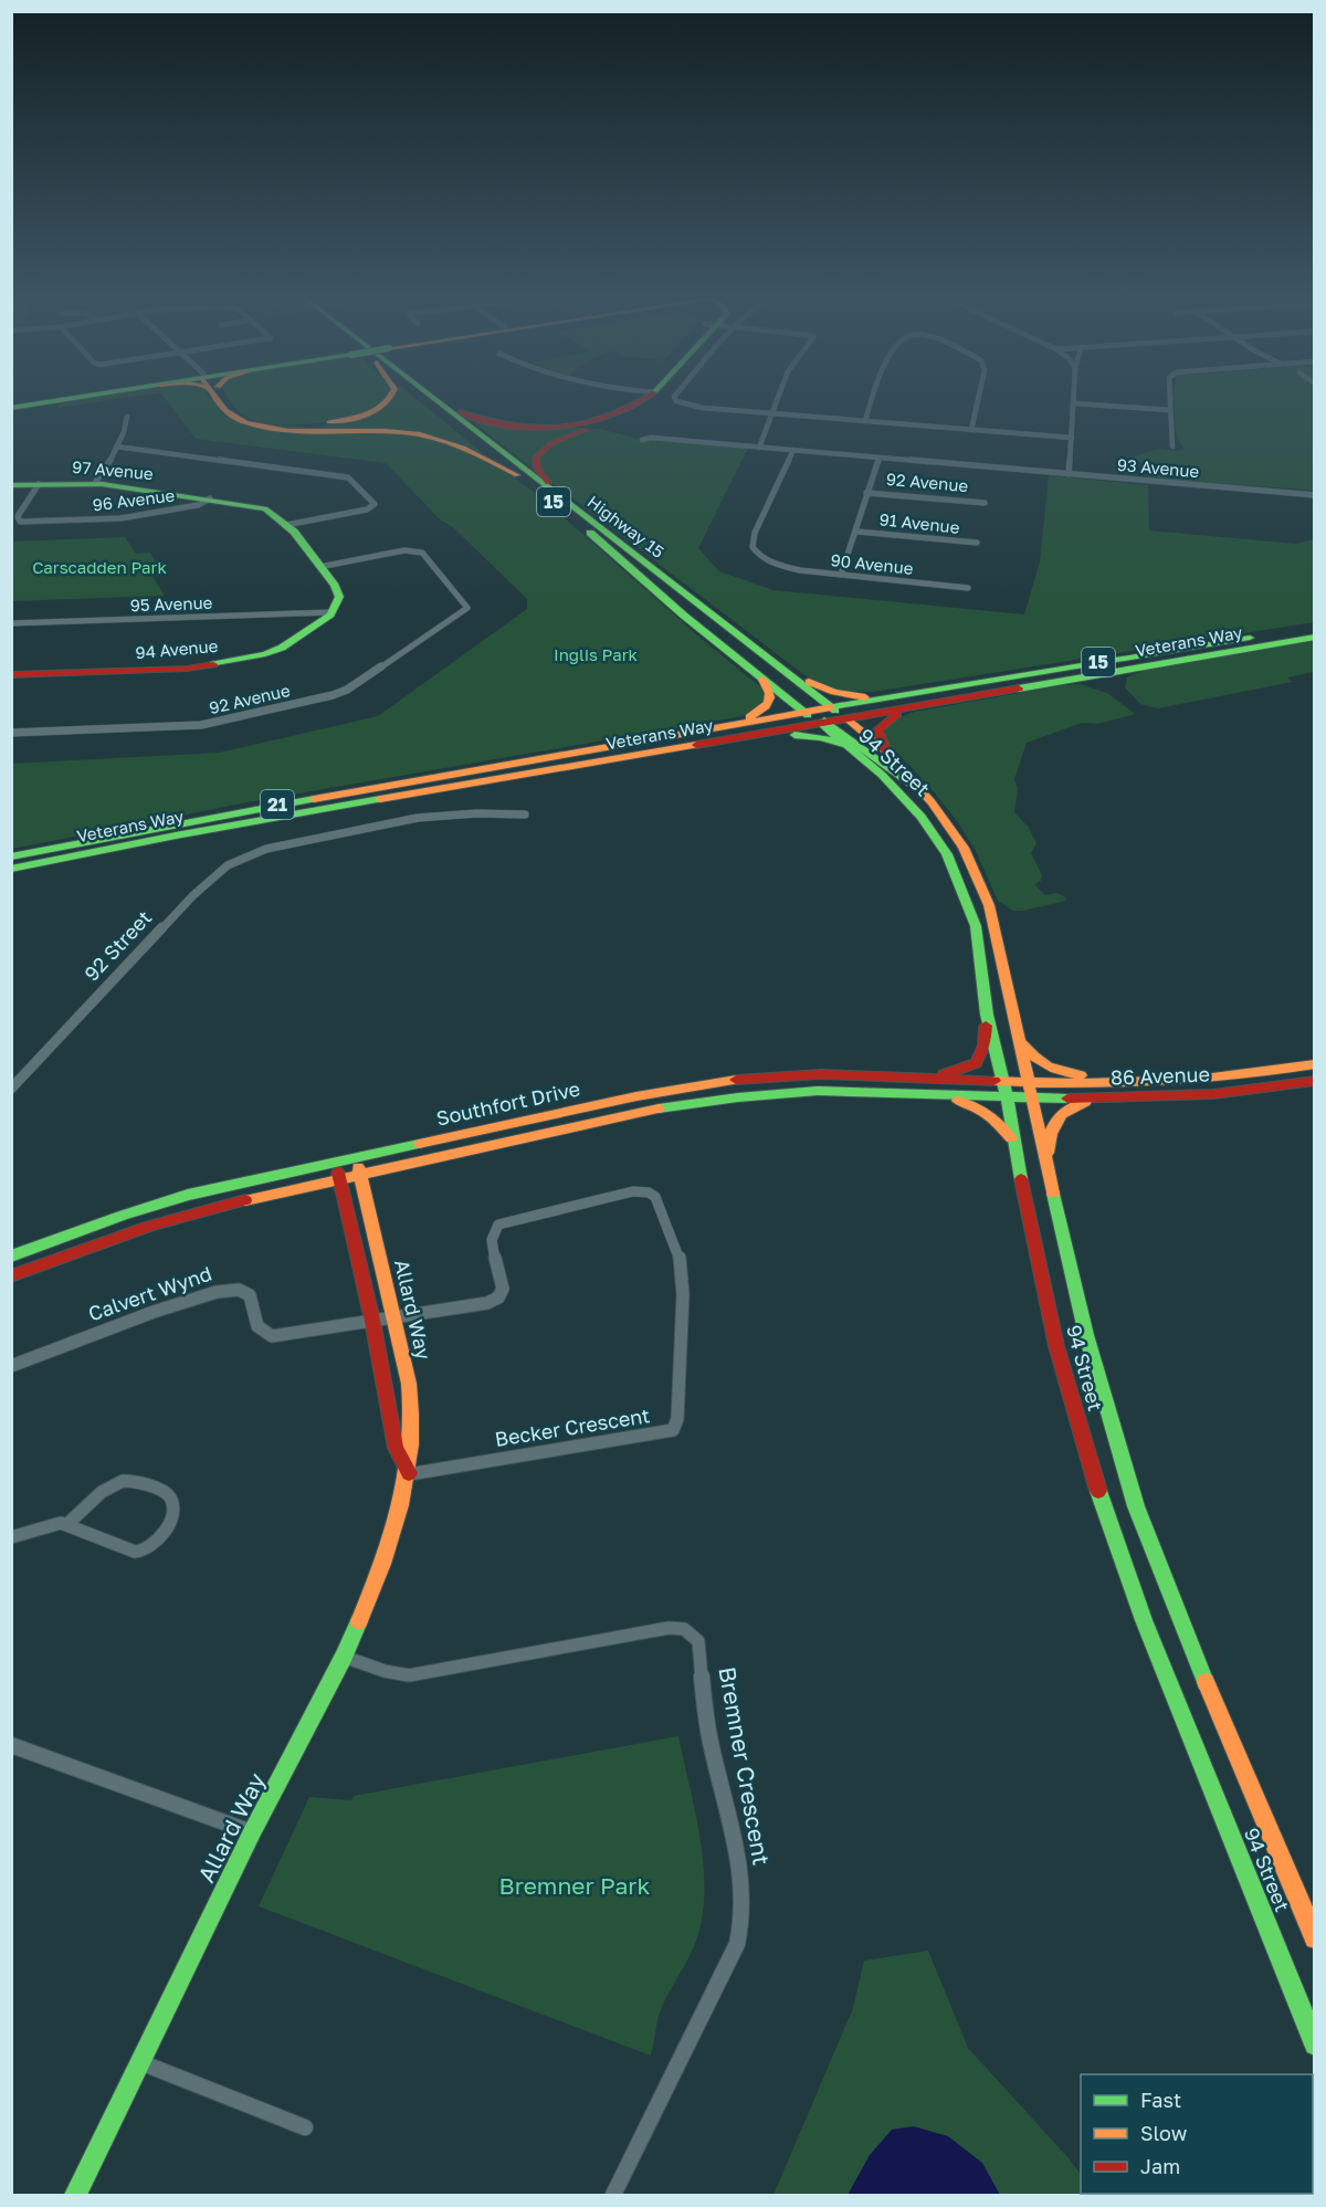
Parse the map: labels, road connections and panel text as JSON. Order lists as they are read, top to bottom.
{
  "streets": {
    "main road": [
      "97 Avenue",
      "15",
      "Highway 15",
      "Veterans Way",
      "94 Avenue",
      "94 Street",
      "21",
      "86 Avenue",
      "Southfort Drive",
      "Allard Way"
    ],
    "street": [
      "93 Avenue",
      "92 Avenue",
      "96 Avenue",
      "91 Avenue",
      "90 Avenue",
      "95 Avenue",
      "92 Street",
      "Calvert Wynd",
      "Becker Crescent",
      "Bremner Crescent"
    ]
  },
  "crossings": [
    ["93 Avenue", "90 Avenue"],
    ["97 Avenue", "96 Avenue"],
    ["Highway 15", "Veterans Way"],
    ["Highway 15", "94 Street"],
    ["95 Avenue", "94 Avenue"],
    ["Veterans Way", "94 Street"],
    ["94 Street", "86 Avenue"],
    ["94 Street", "Southfort Drive"],
    ["86 Avenue", "Southfort Drive"],
    ["Southfort Drive", "Allard Way"],
    ["Calvert Wynd", "Allard Way"],
    ["Calvert Wynd", "Becker Crescent"],
    ["Allard Way", "Becker Crescent"],
    ["Allard Way", "Bremner Crescent"]
  ],
  "parks": ["Carscadden Park", "Inglis Park", "Bremner Park"],
  "legend": ["Fast", "Slow", "Jam"]
}
